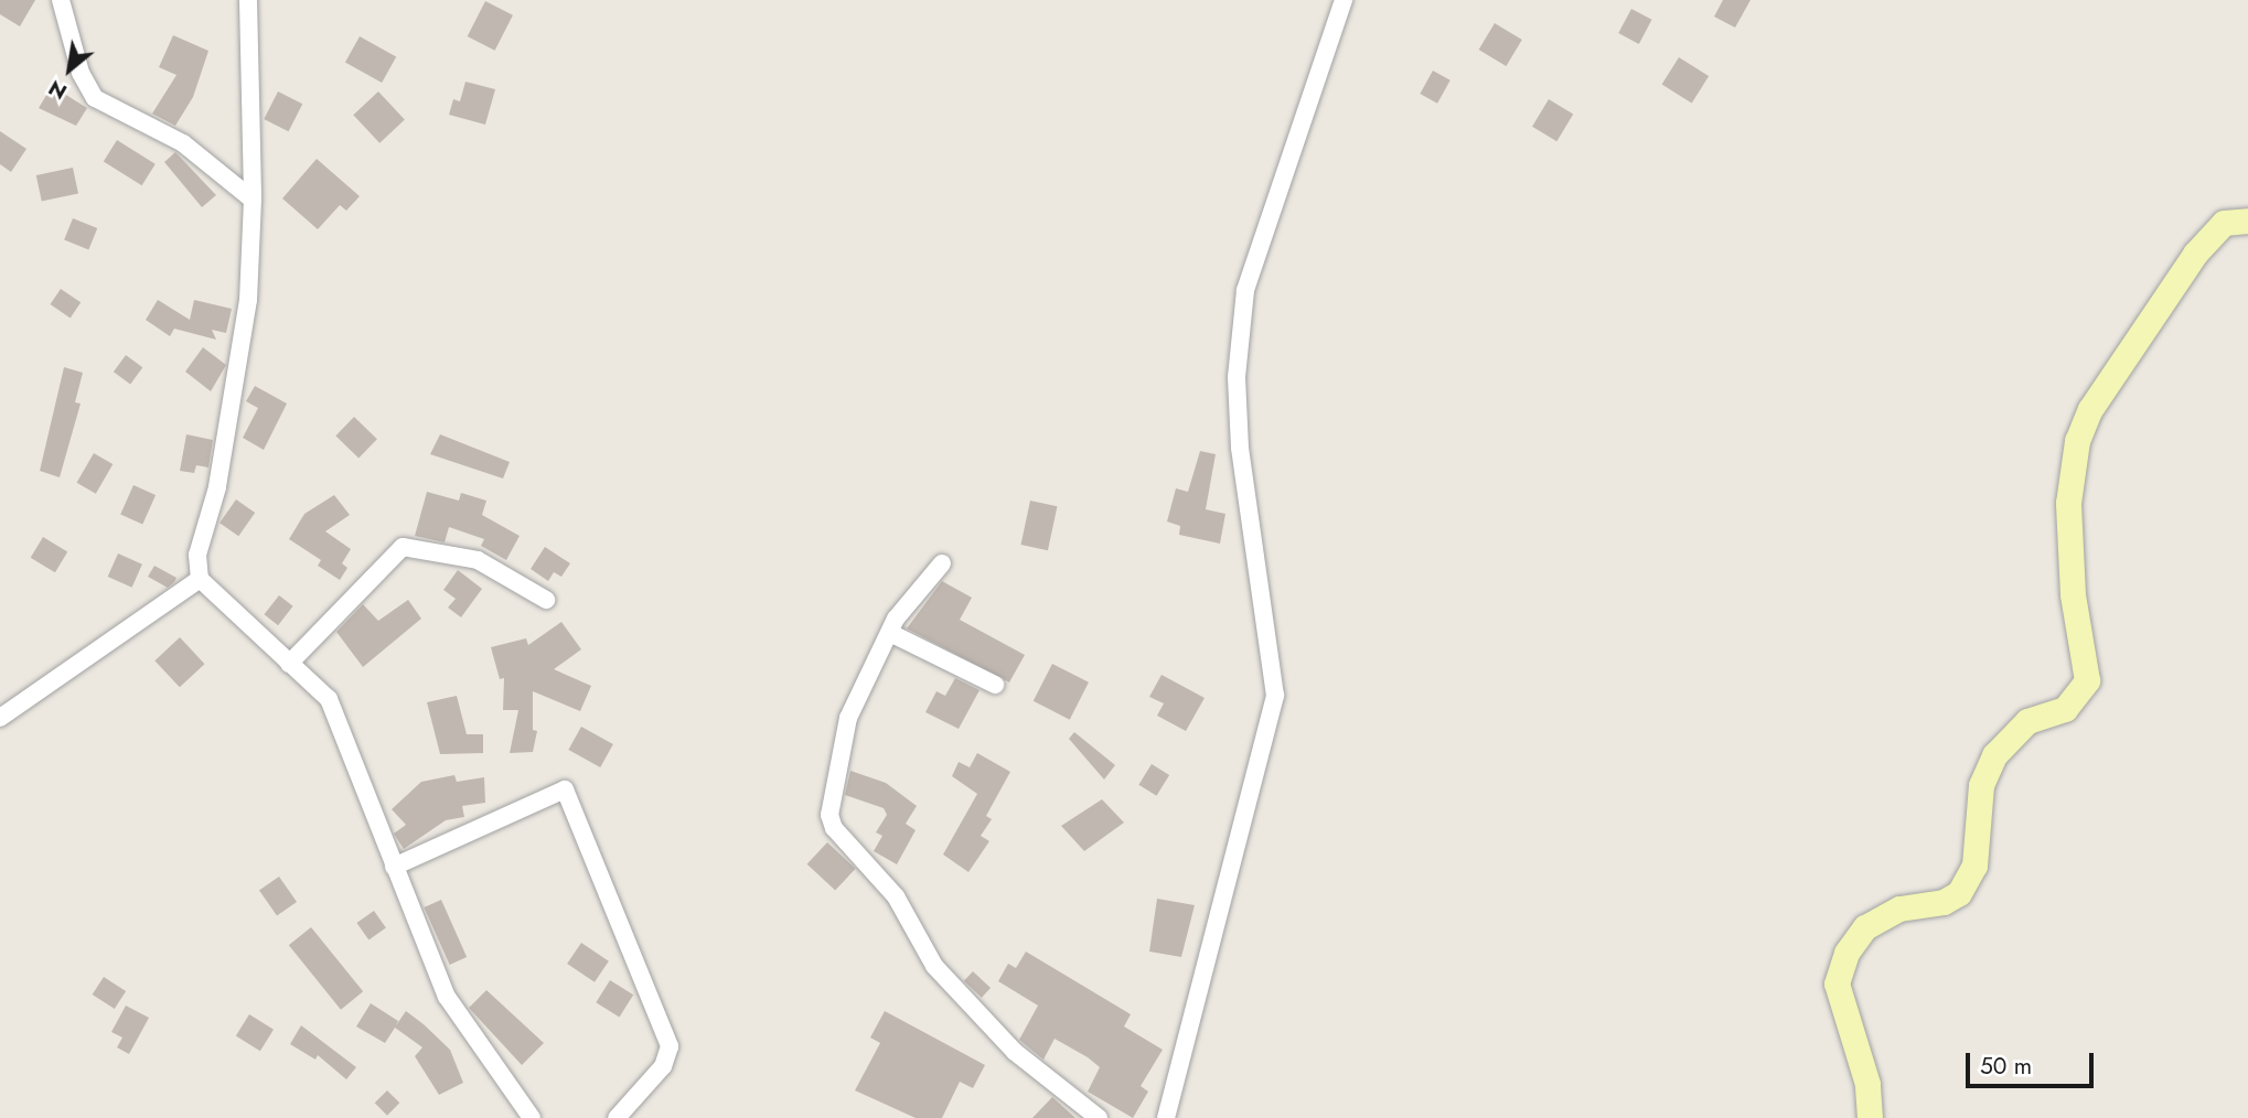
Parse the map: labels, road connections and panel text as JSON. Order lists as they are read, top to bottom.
{
  "scale_bar": "50 m",
  "north": "bottom left"
}
